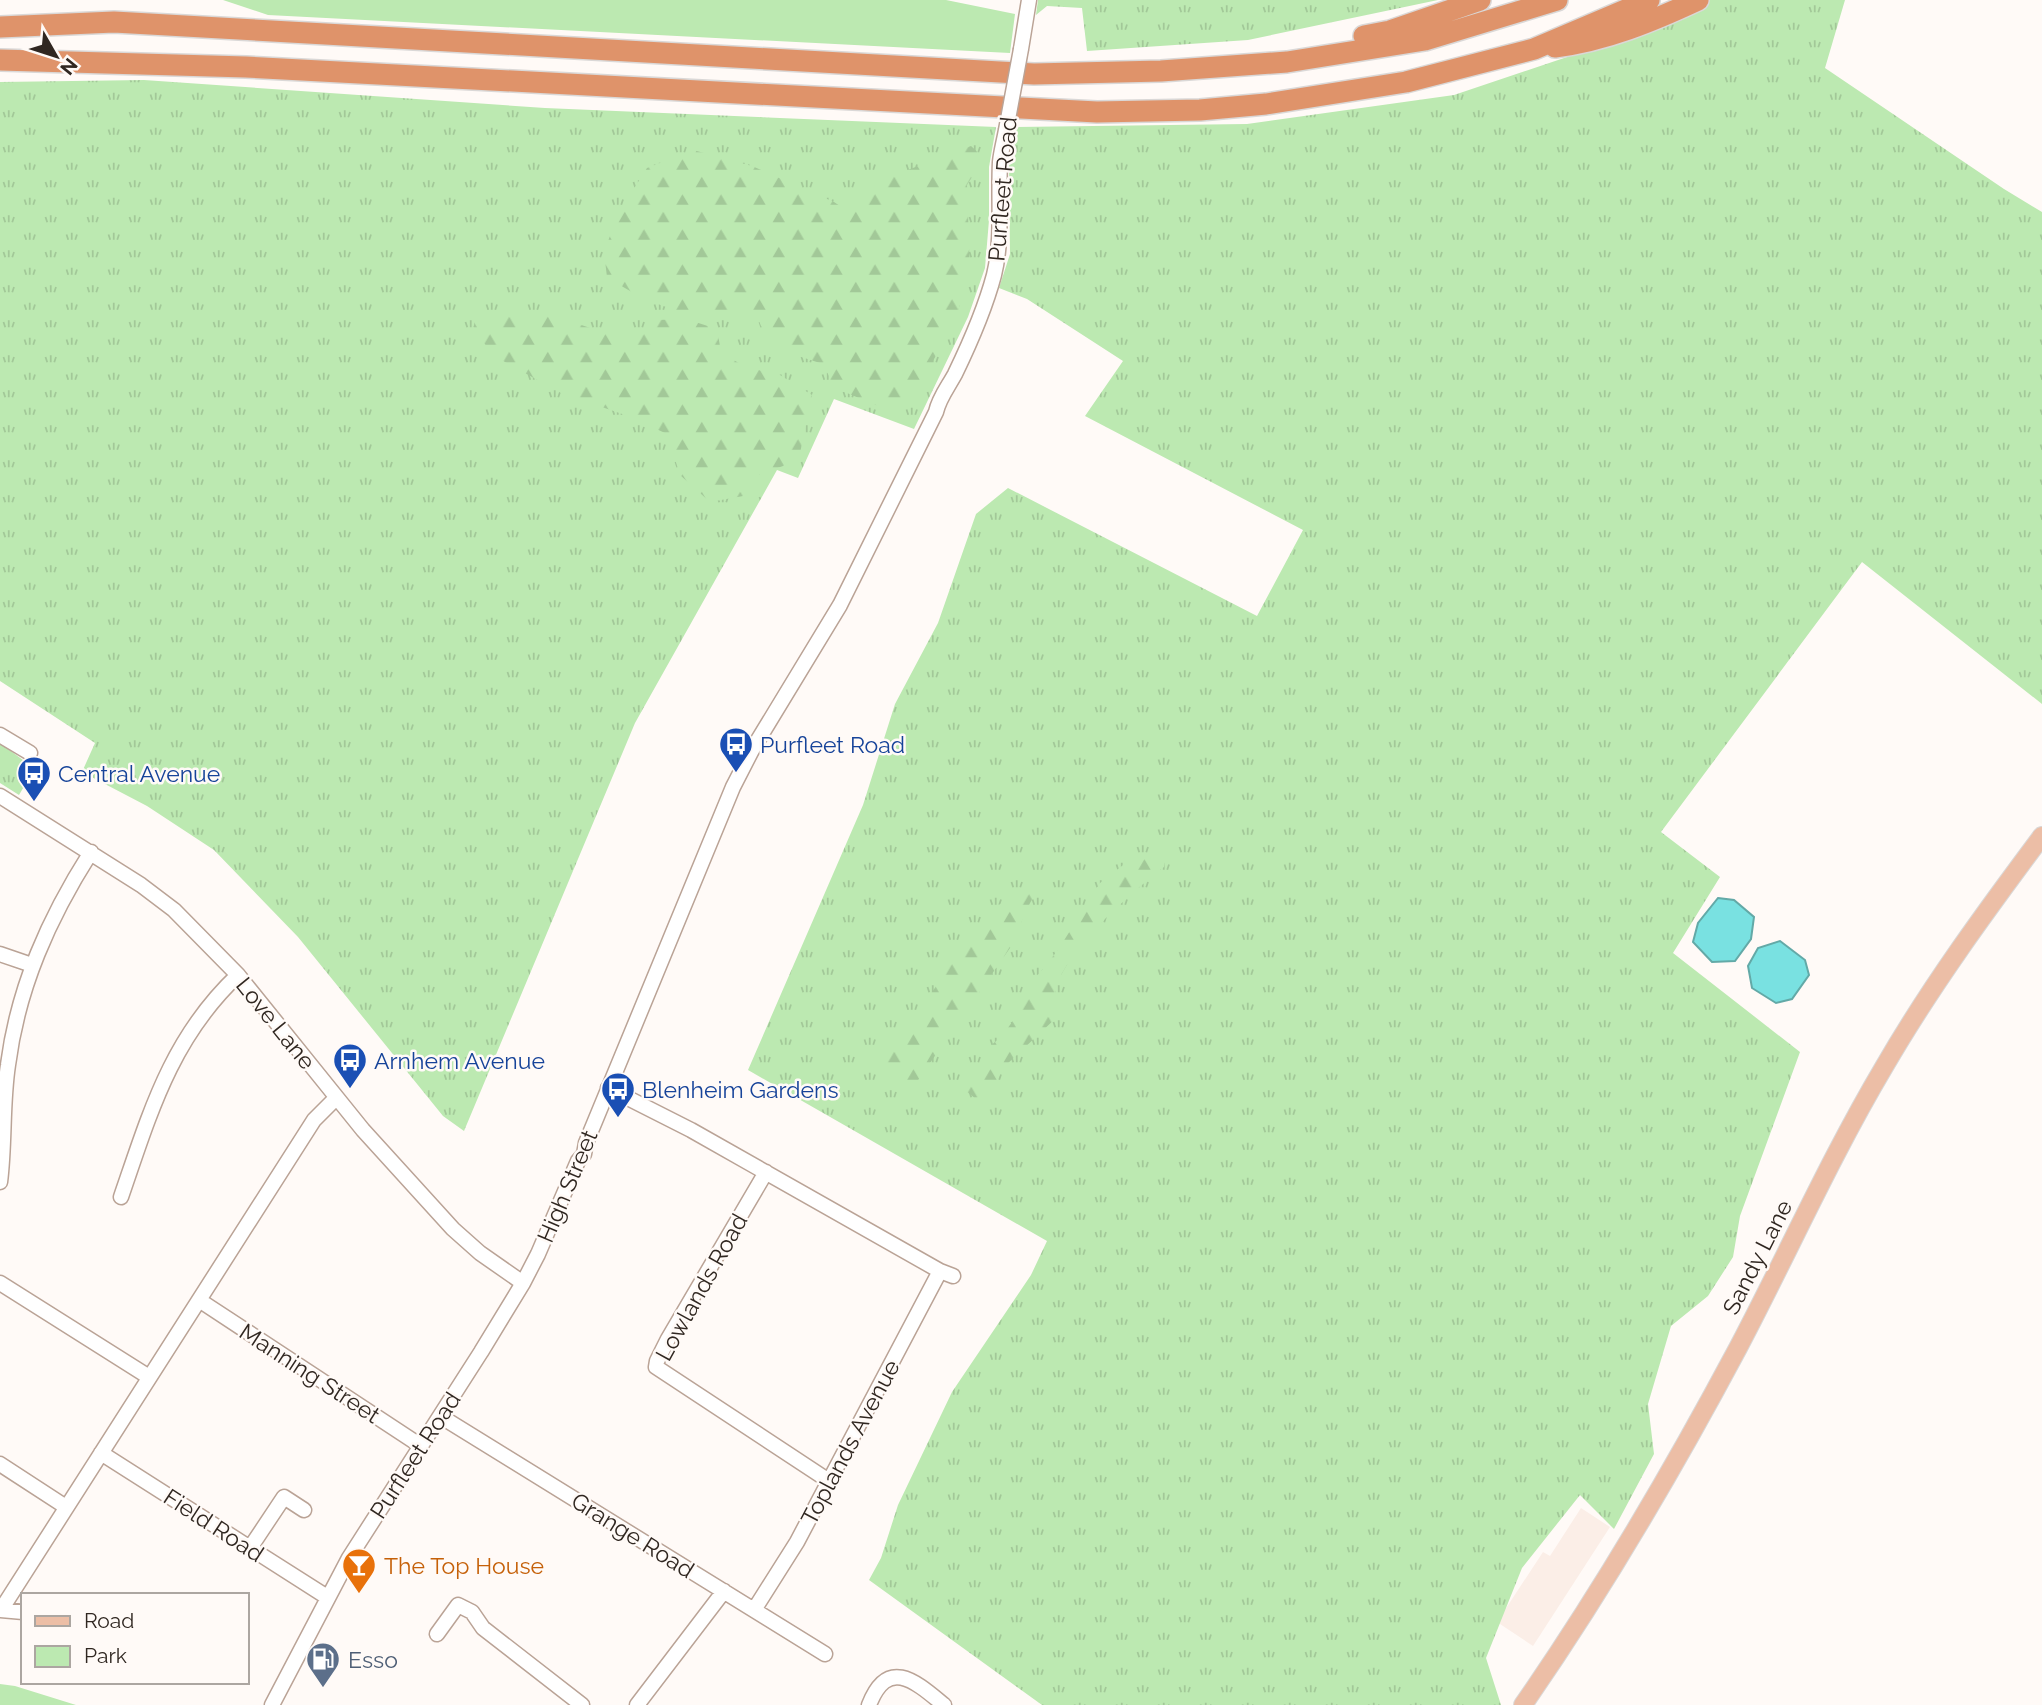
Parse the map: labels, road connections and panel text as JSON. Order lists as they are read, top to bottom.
{
  "streets": {
    "main road": ["Sandy Lane"],
    "street": [
      "Purfleet Road",
      "Love Lane",
      "High Street",
      "Lowlands Road",
      "Manning Street",
      "Toplands Avenue",
      "Field Road",
      "Grange Road"
    ]
  },
  "crossings": [
    ["Purfleet Road", "Love Lane"],
    ["Purfleet Road", "High Street"],
    ["Purfleet Road", "Manning Street"],
    ["Purfleet Road", "Field Road"],
    ["Purfleet Road", "Grange Road"],
    ["Love Lane", "High Street"],
    ["Lowlands Road", "Toplands Avenue"],
    ["Toplands Avenue", "Grange Road"]
  ],
  "places": {
    "bus stop": [
      "Purfleet Road",
      "Central Avenue",
      "Arnhem Avenue",
      "Blenheim Gardens"
    ],
    "bar": ["The Top House"],
    "fuel station": ["Esso"]
  },
  "legend": ["Road", "Park"],
  "north": "bottom right"
}
